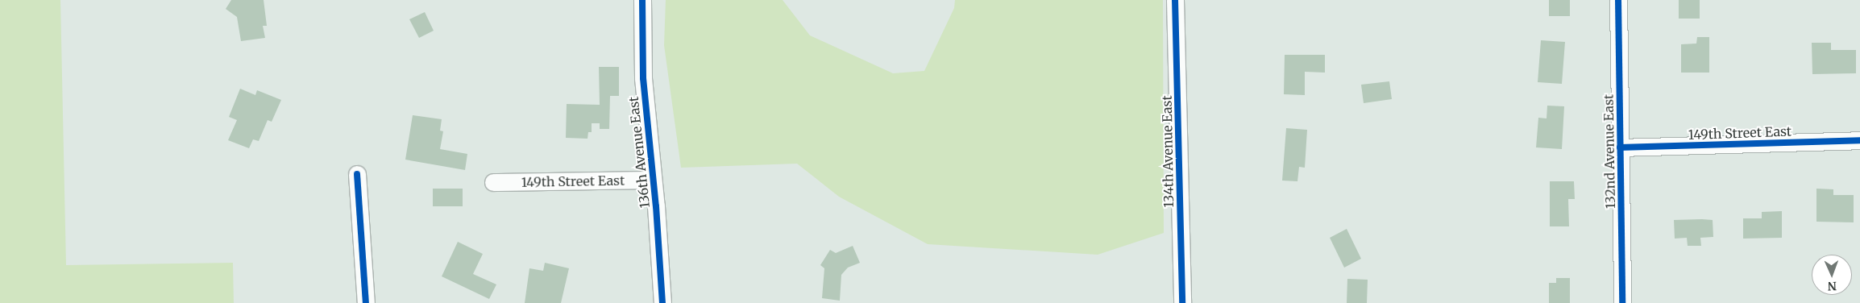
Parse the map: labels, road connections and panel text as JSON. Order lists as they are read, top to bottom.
{
  "streets": {
    "street": [
      "149th Street East",
      "134th Avenue East",
      "132nd Avenue East",
      "136th Avenue East"
    ]
  },
  "crossings": [
    ["149th Street East", "132nd Avenue East"],
    ["149th Street East", "136th Avenue East"]
  ],
  "north": "bottom"
}
